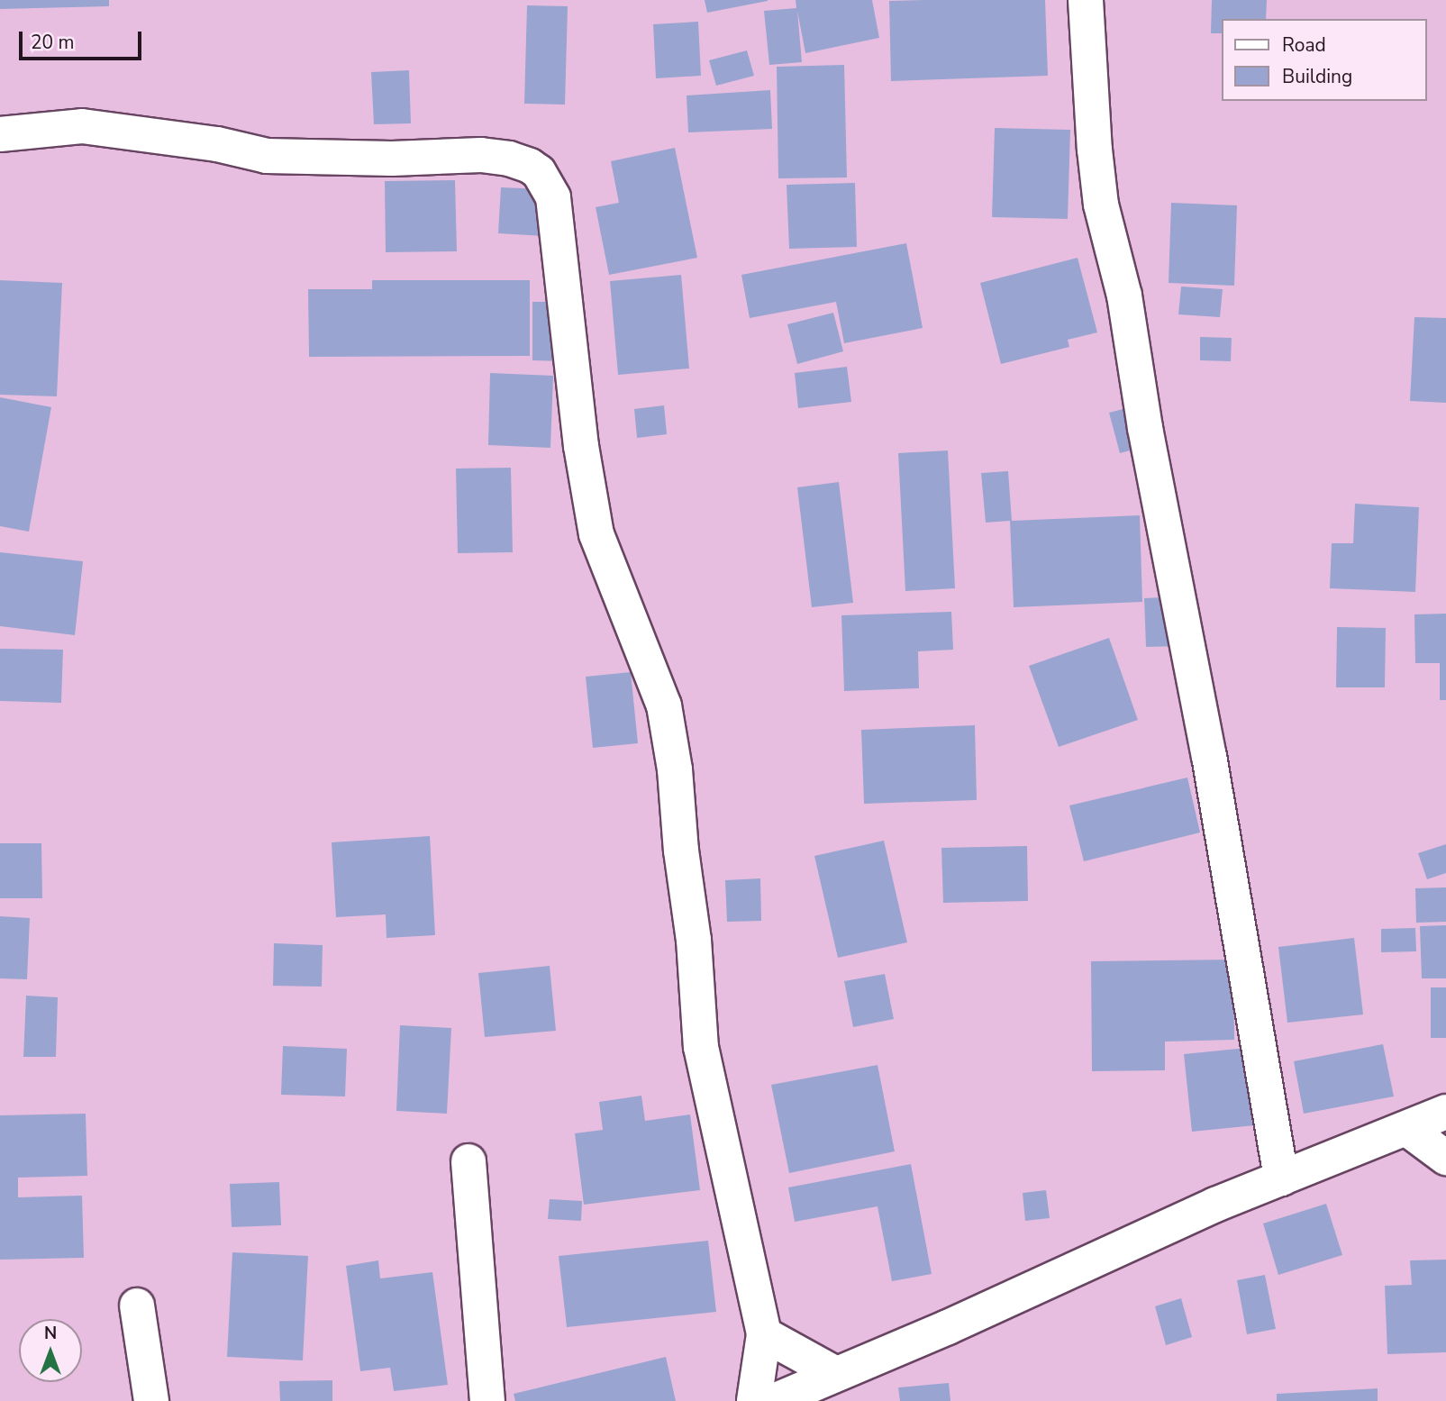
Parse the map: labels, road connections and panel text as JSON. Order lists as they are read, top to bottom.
{
  "legend": ["Road", "Building"],
  "scale_bar": "20 m",
  "north": "top"
}
